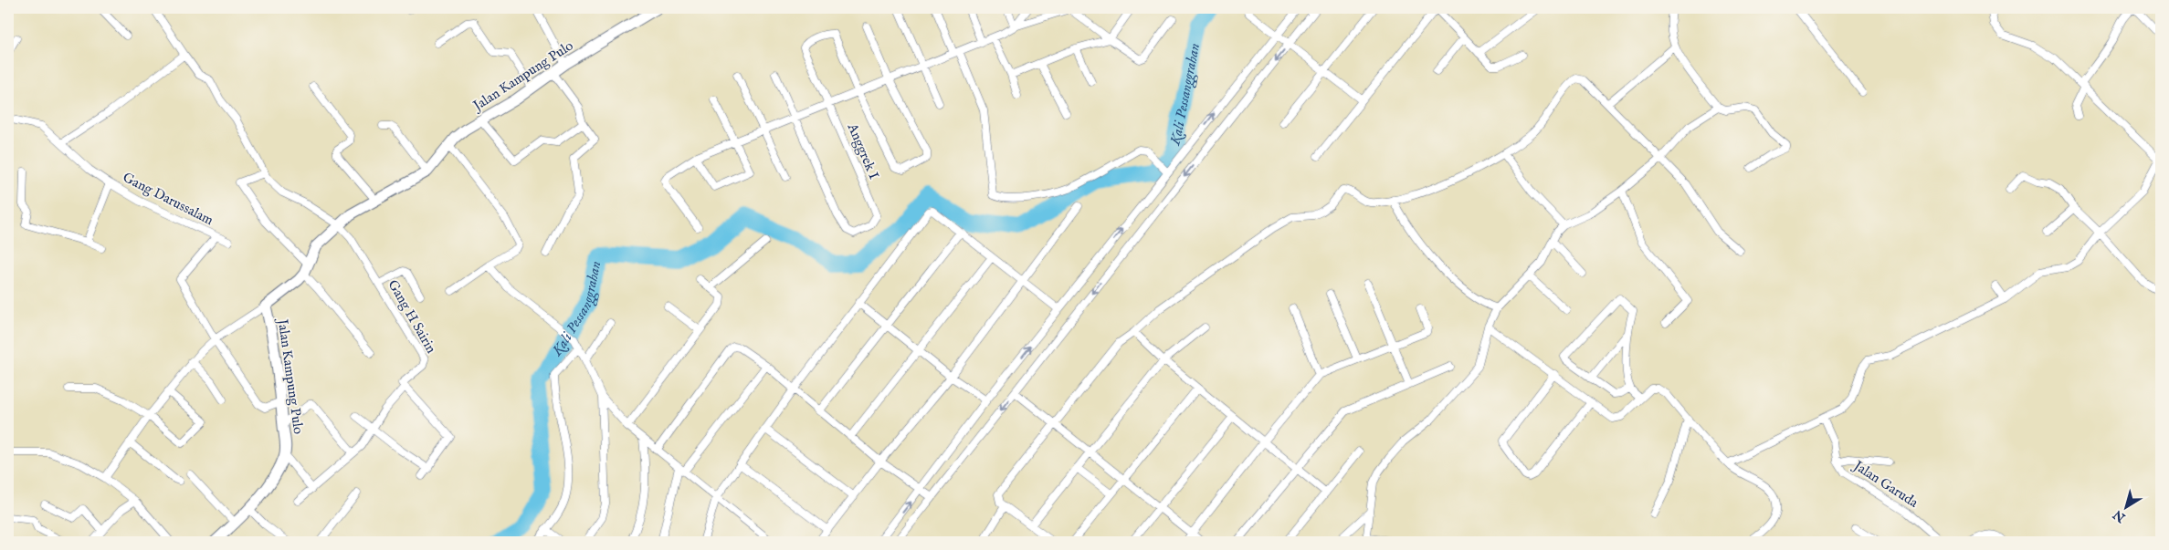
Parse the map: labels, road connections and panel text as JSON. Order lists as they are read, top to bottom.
{
  "streets": {
    "street": [
      "Jalan Kampung Pulo",
      "Anggrek I",
      "Gang Darussalam",
      "Gang H Sairin",
      "Jalan Garuda"
    ]
  },
  "crossings": [
    ["Jalan Kampung Pulo", "Gang H Sairin"]
  ],
  "water": ["Kali Pessanggrahan"],
  "north": "bottom left"
}
